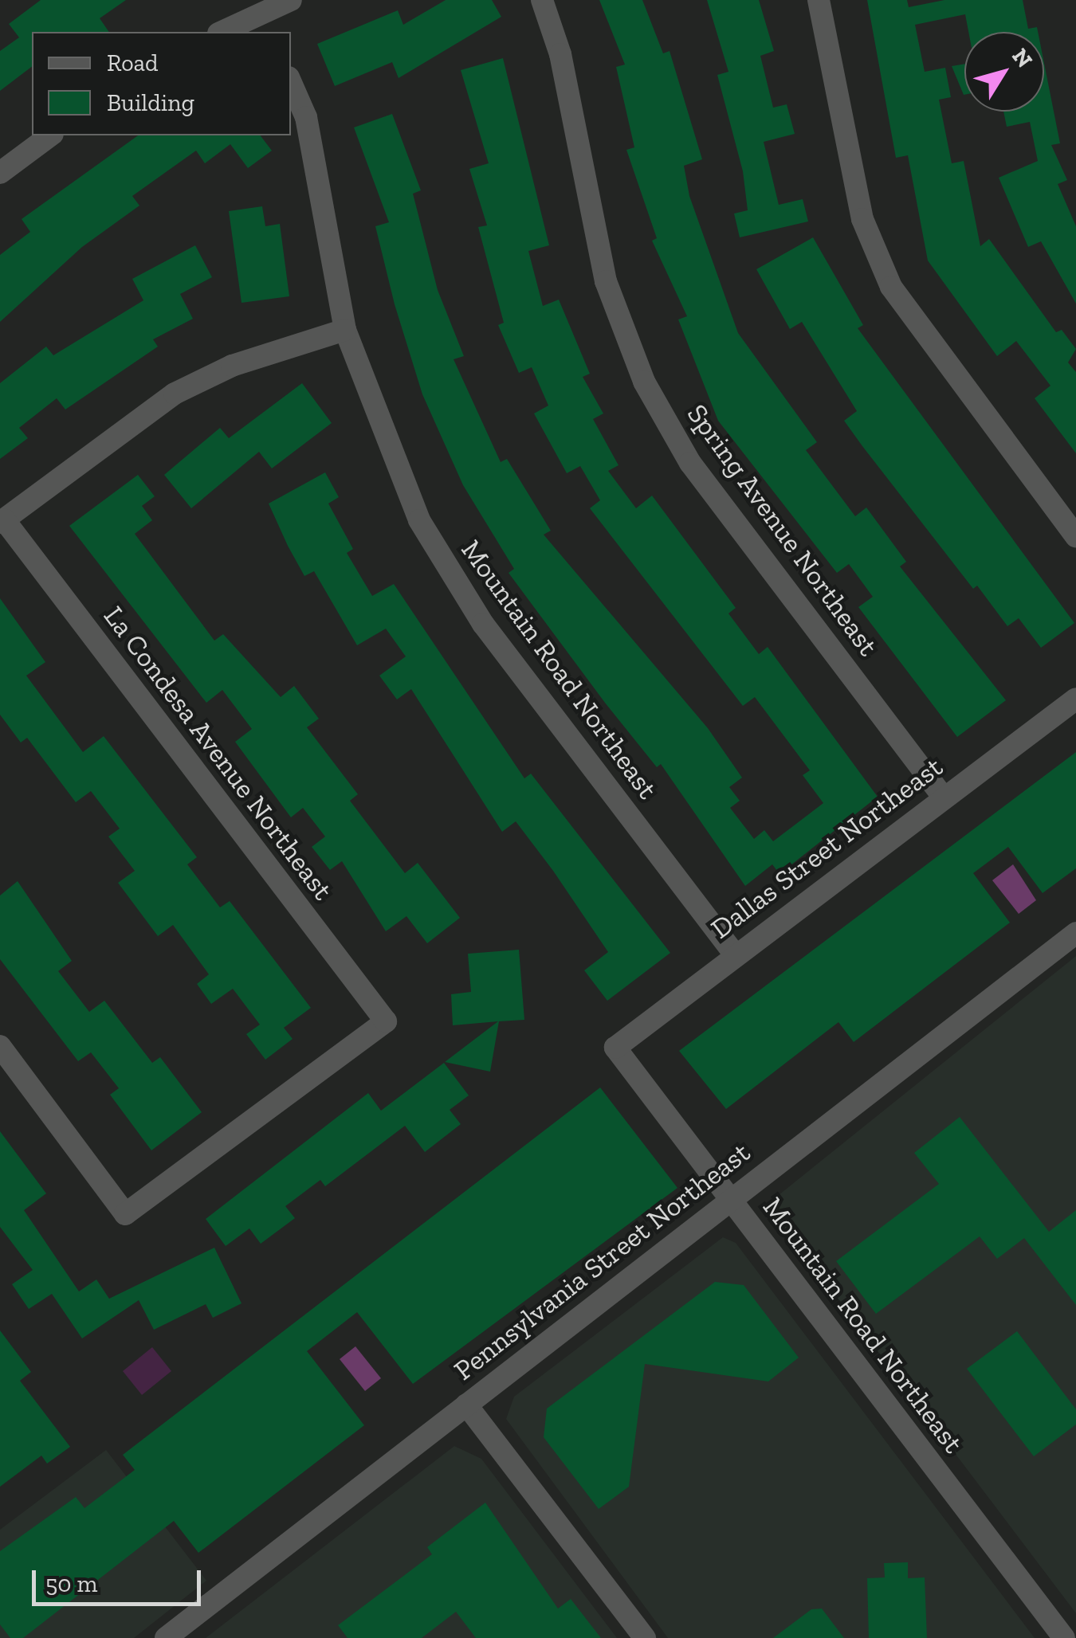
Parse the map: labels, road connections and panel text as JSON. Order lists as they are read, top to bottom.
{
  "streets": {
    "street": [
      "Spring Avenue Northeast",
      "Mountain Road Northeast",
      "La Condesa Avenue Northeast",
      "Dallas Street Northeast",
      "Pennsylvania Street Northeast"
    ]
  },
  "crossings": [
    ["Spring Avenue Northeast", "Dallas Street Northeast"],
    ["Mountain Road Northeast", "Dallas Street Northeast"],
    ["Mountain Road Northeast", "Pennsylvania Street Northeast"]
  ],
  "legend": ["Road", "Building"],
  "scale_bar": "50 m",
  "north": "top right"
}
